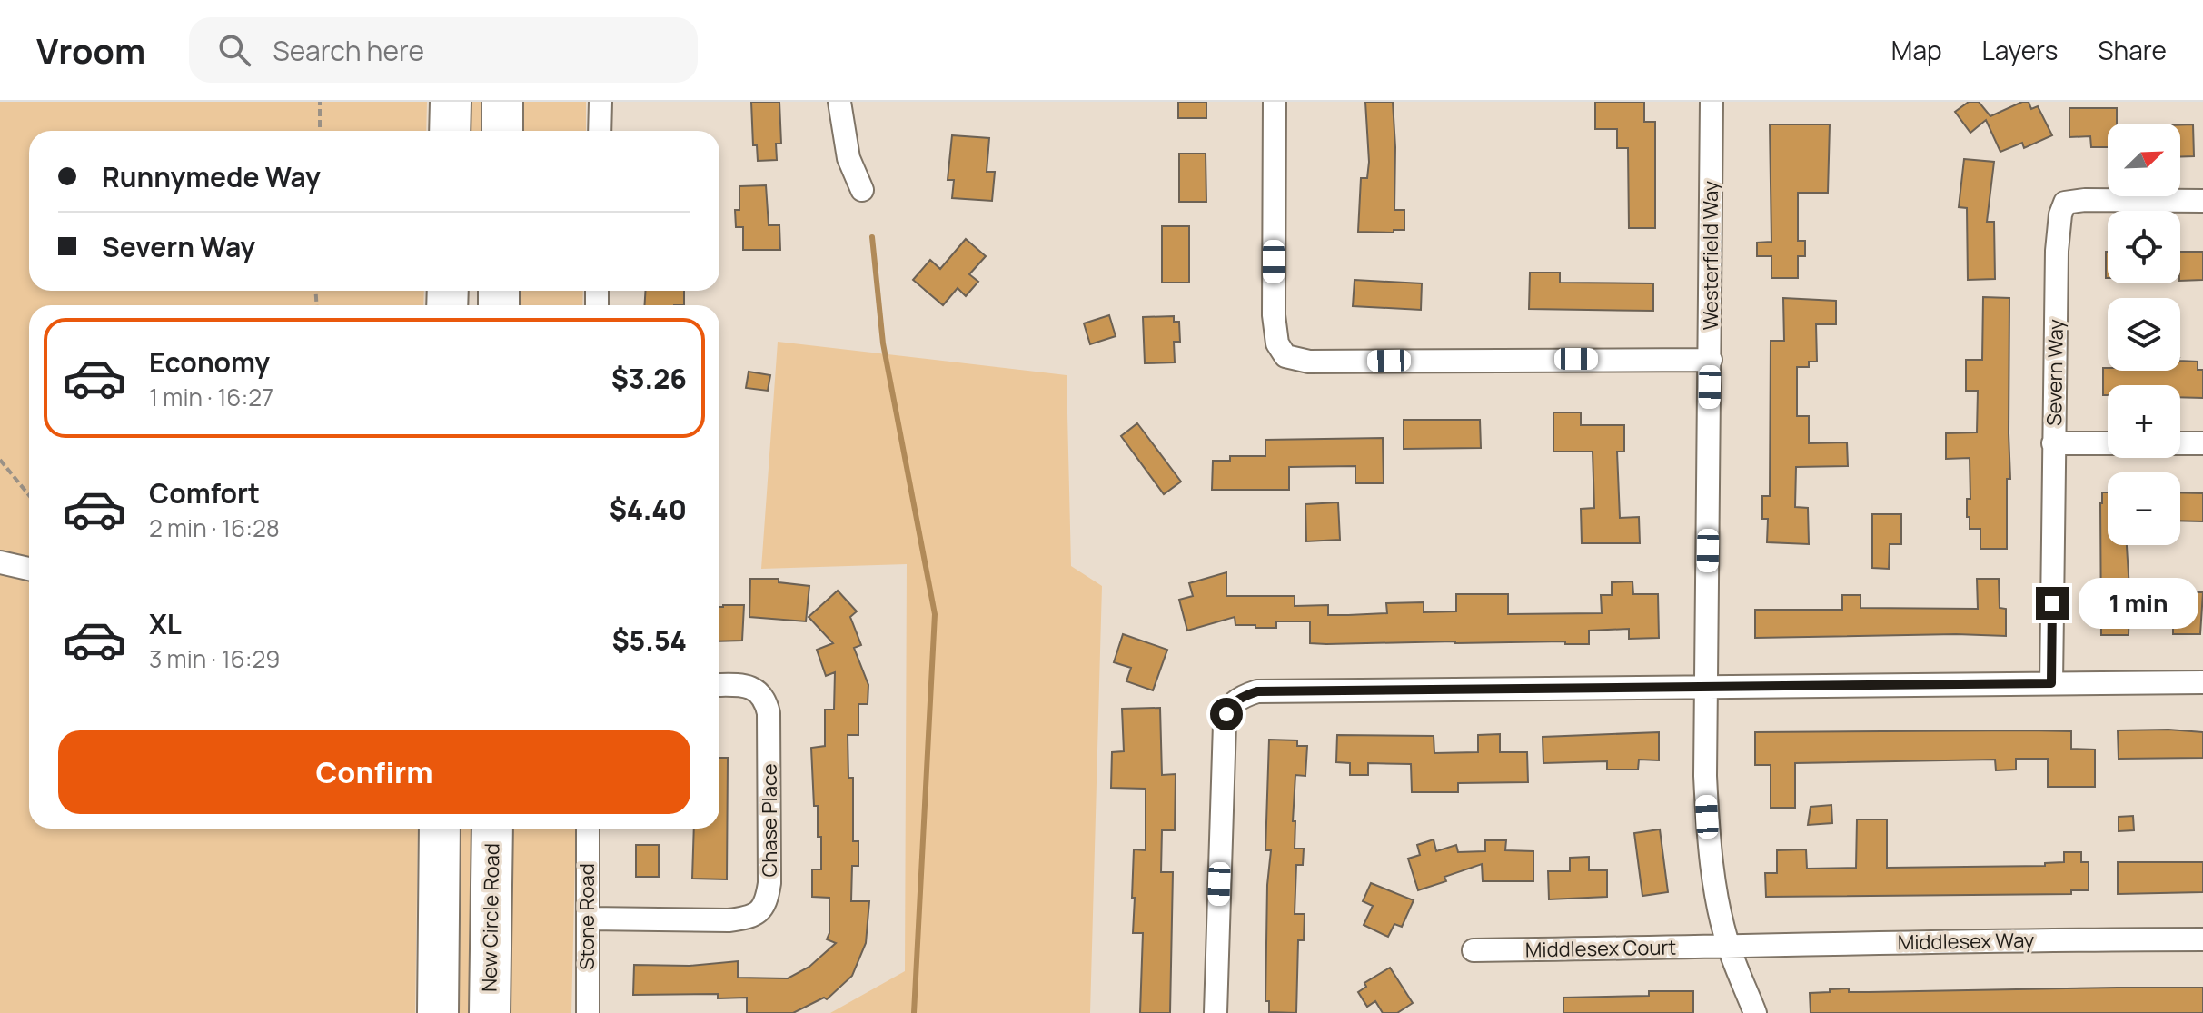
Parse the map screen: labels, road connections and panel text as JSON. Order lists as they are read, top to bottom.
{
  "streets": {
    "highway": ["New Circle Road"],
    "street": [
      "Westerfield Way",
      "Severn Way",
      "Chase Place",
      "Stone Road",
      "Middlesex Way",
      "Middlesex Court"
    ]
  },
  "crossings": [
    ["Westerfield Way", "Middlesex Way"],
    ["Westerfield Way", "Middlesex Court"],
    ["Chase Place", "Stone Road"],
    ["Middlesex Way", "Middlesex Court"]
  ],
  "north": "top right",
  "page": {
    "header": "Vroom",
    "search": "Search here",
    "nav": ["Map", "Layers", "Share"],
    "map_buttons": ["+", "−"],
    "banner": ["Runnymede Way", "Severn Way"],
    "list": [
      {
        "name": "Economy",
        "note": "1 min · 16:27",
        "value": "$3.26"
      },
      {
        "name": "Comfort",
        "note": "2 min · 16:28",
        "value": "$4.40"
      },
      {
        "name": "XL",
        "note": "3 min · 16:29",
        "value": "$5.54"
      }
    ],
    "bubble": "1 min",
    "buttons": "Confirm"
  }
}
